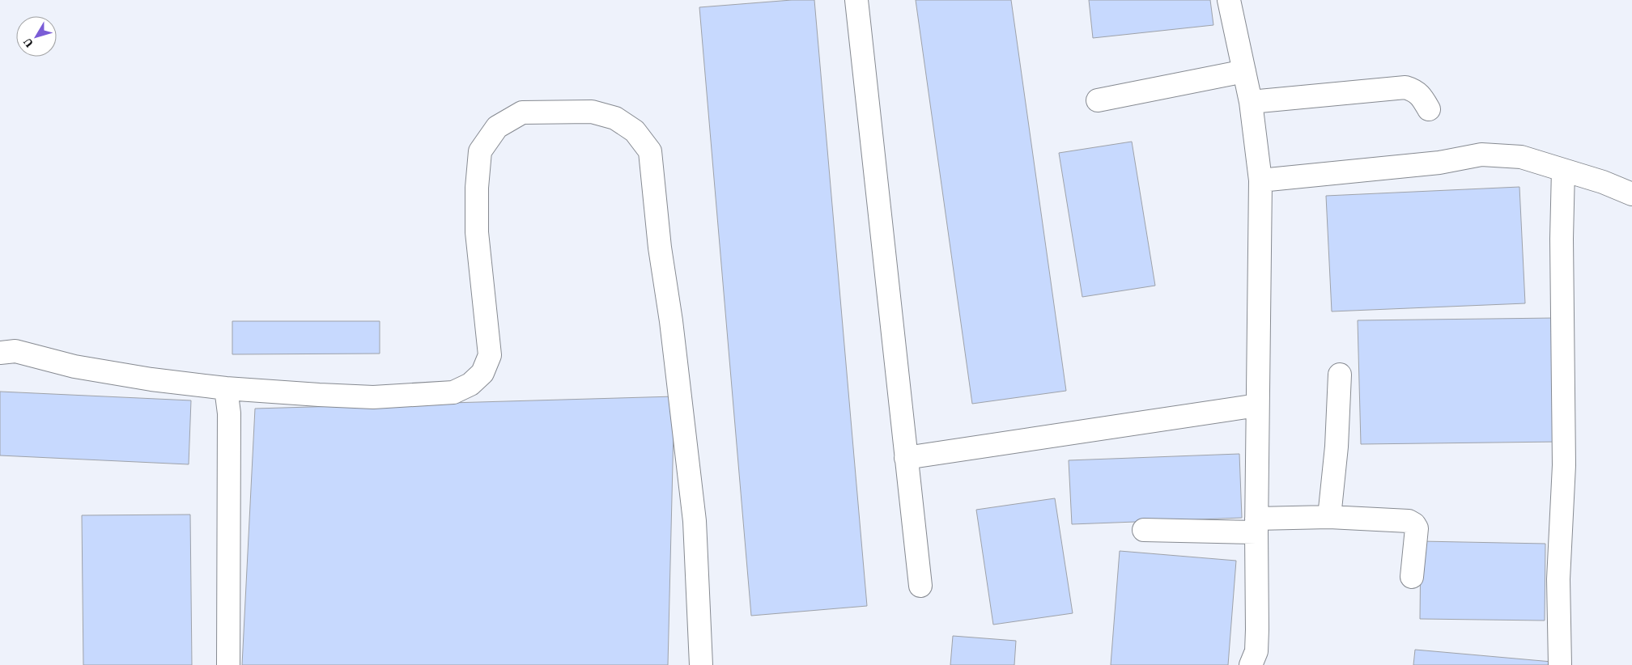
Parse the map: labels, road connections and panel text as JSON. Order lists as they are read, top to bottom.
{
  "north": "bottom left"
}
